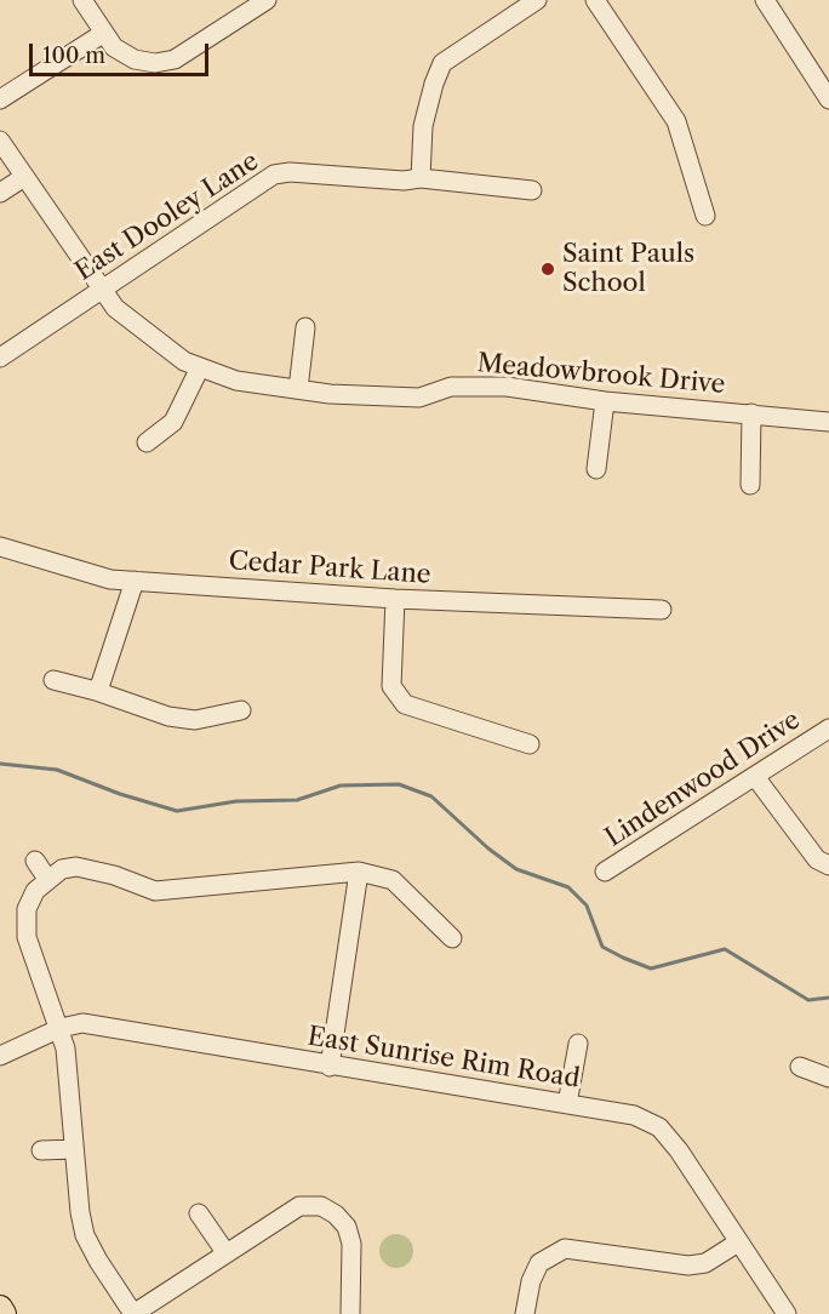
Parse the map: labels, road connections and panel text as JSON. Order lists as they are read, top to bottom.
{
  "streets": {
    "street": [
      "East Dooley Lane",
      "Meadowbrook Drive",
      "Cedar Park Lane",
      "Lindenwood Drive",
      "East Sunrise Rim Road"
    ]
  },
  "crossings": [
    ["East Dooley Lane", "Meadowbrook Drive"]
  ],
  "places": ["Saint Pauls School"],
  "scale_bar": "100 m"
}
